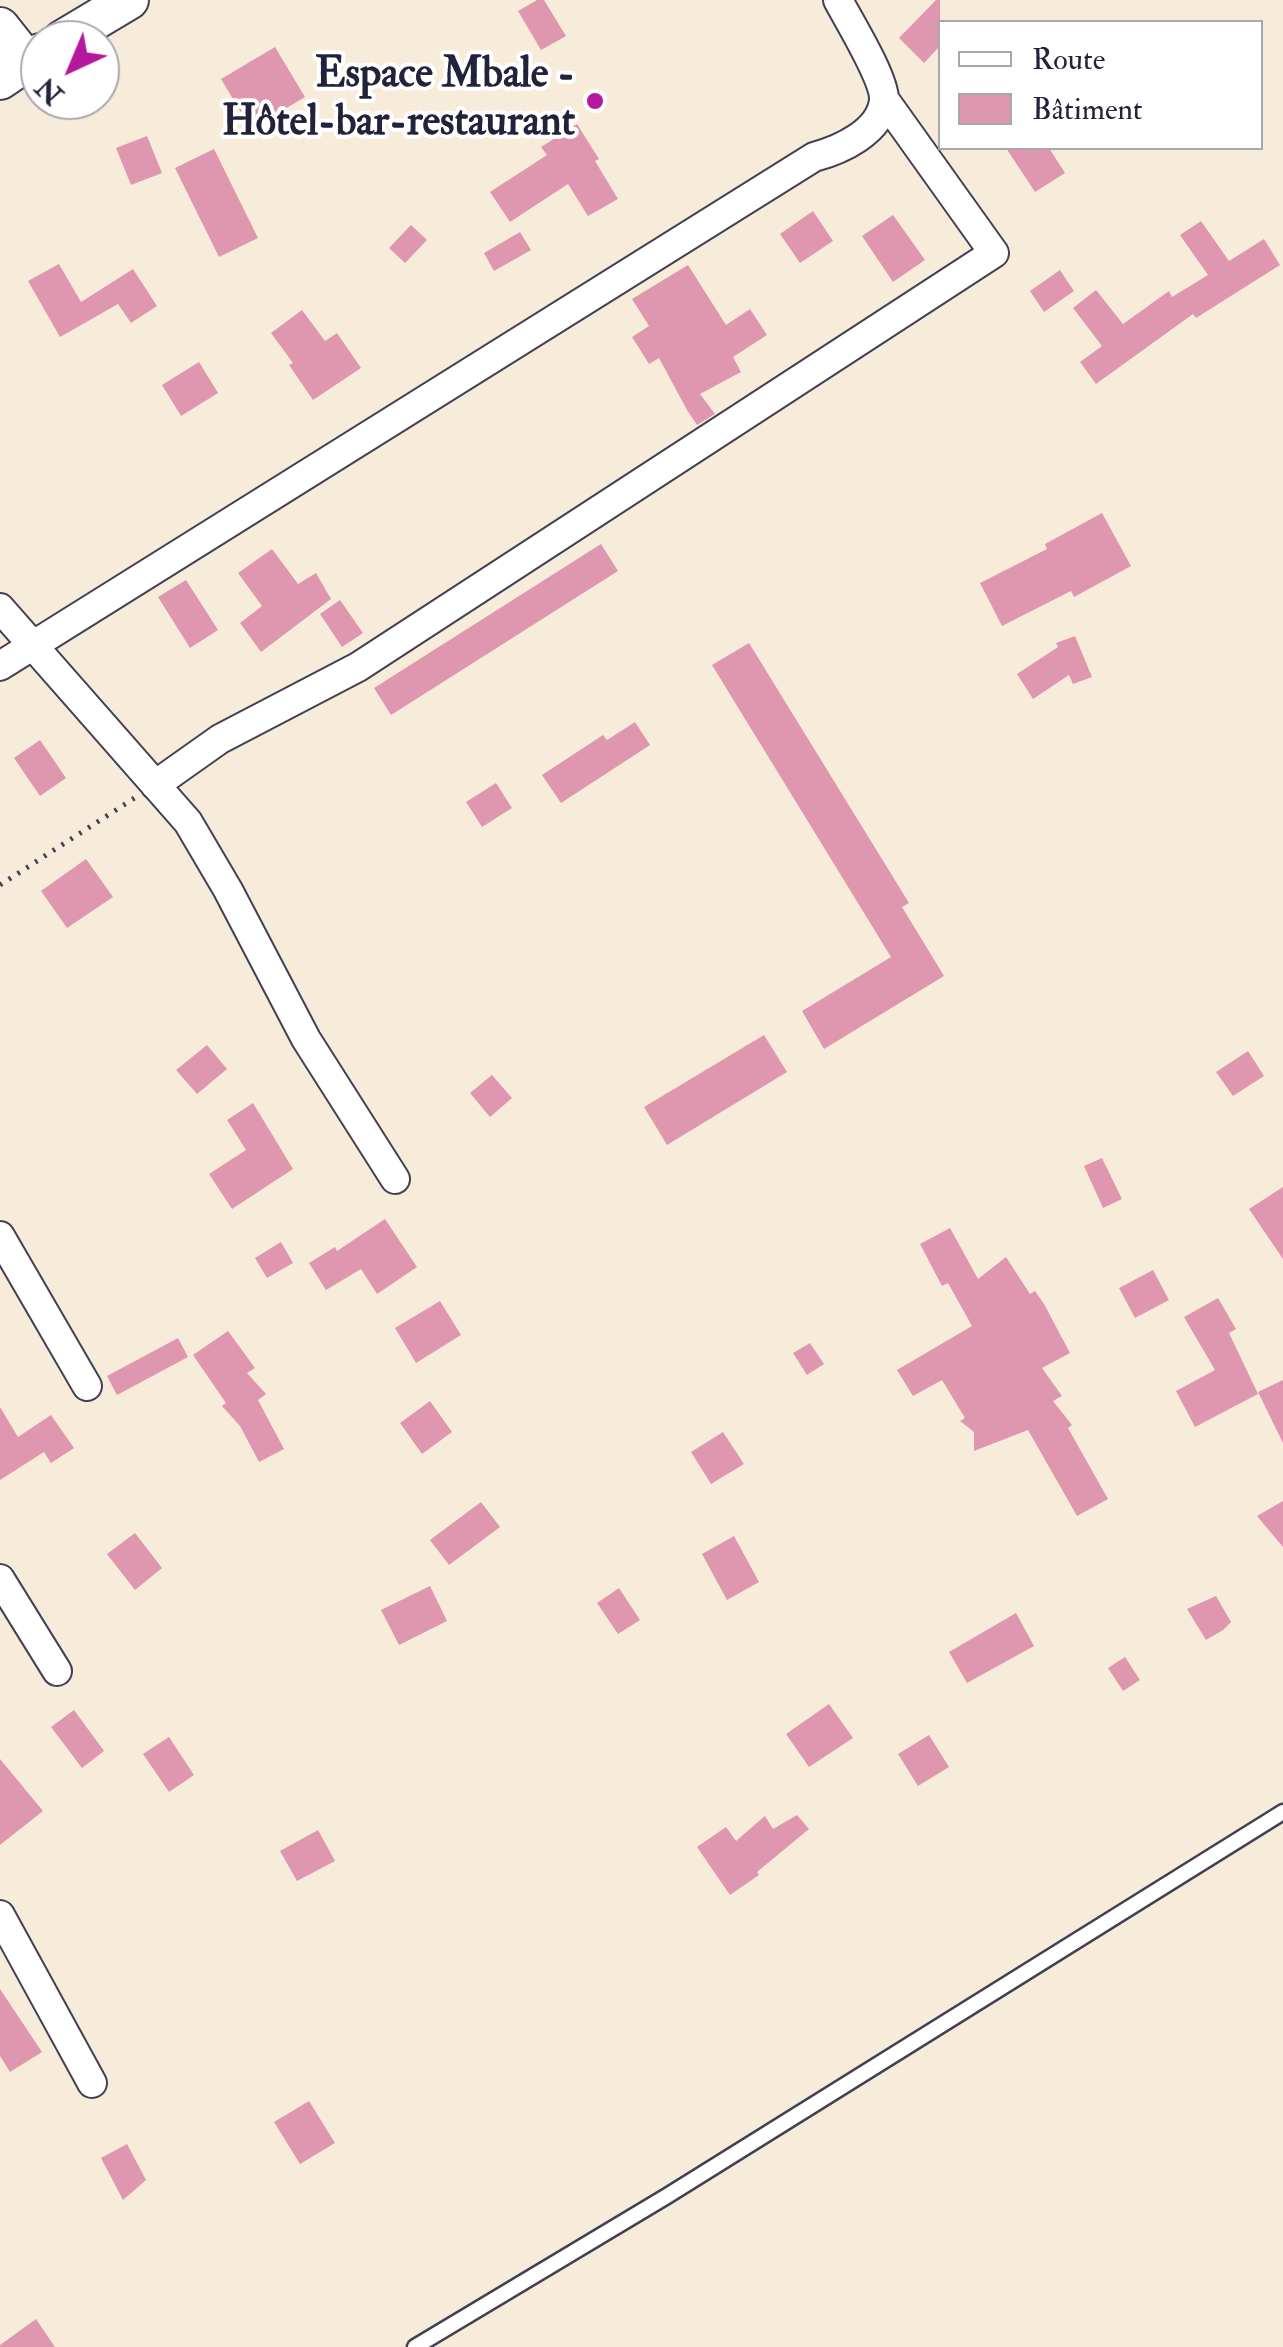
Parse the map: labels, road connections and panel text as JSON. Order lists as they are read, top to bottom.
{
  "places": ["Espace Mbale - Hôtel-bar-restaurant"],
  "legend": ["Route", "Bâtiment"],
  "north": "bottom left"
}
